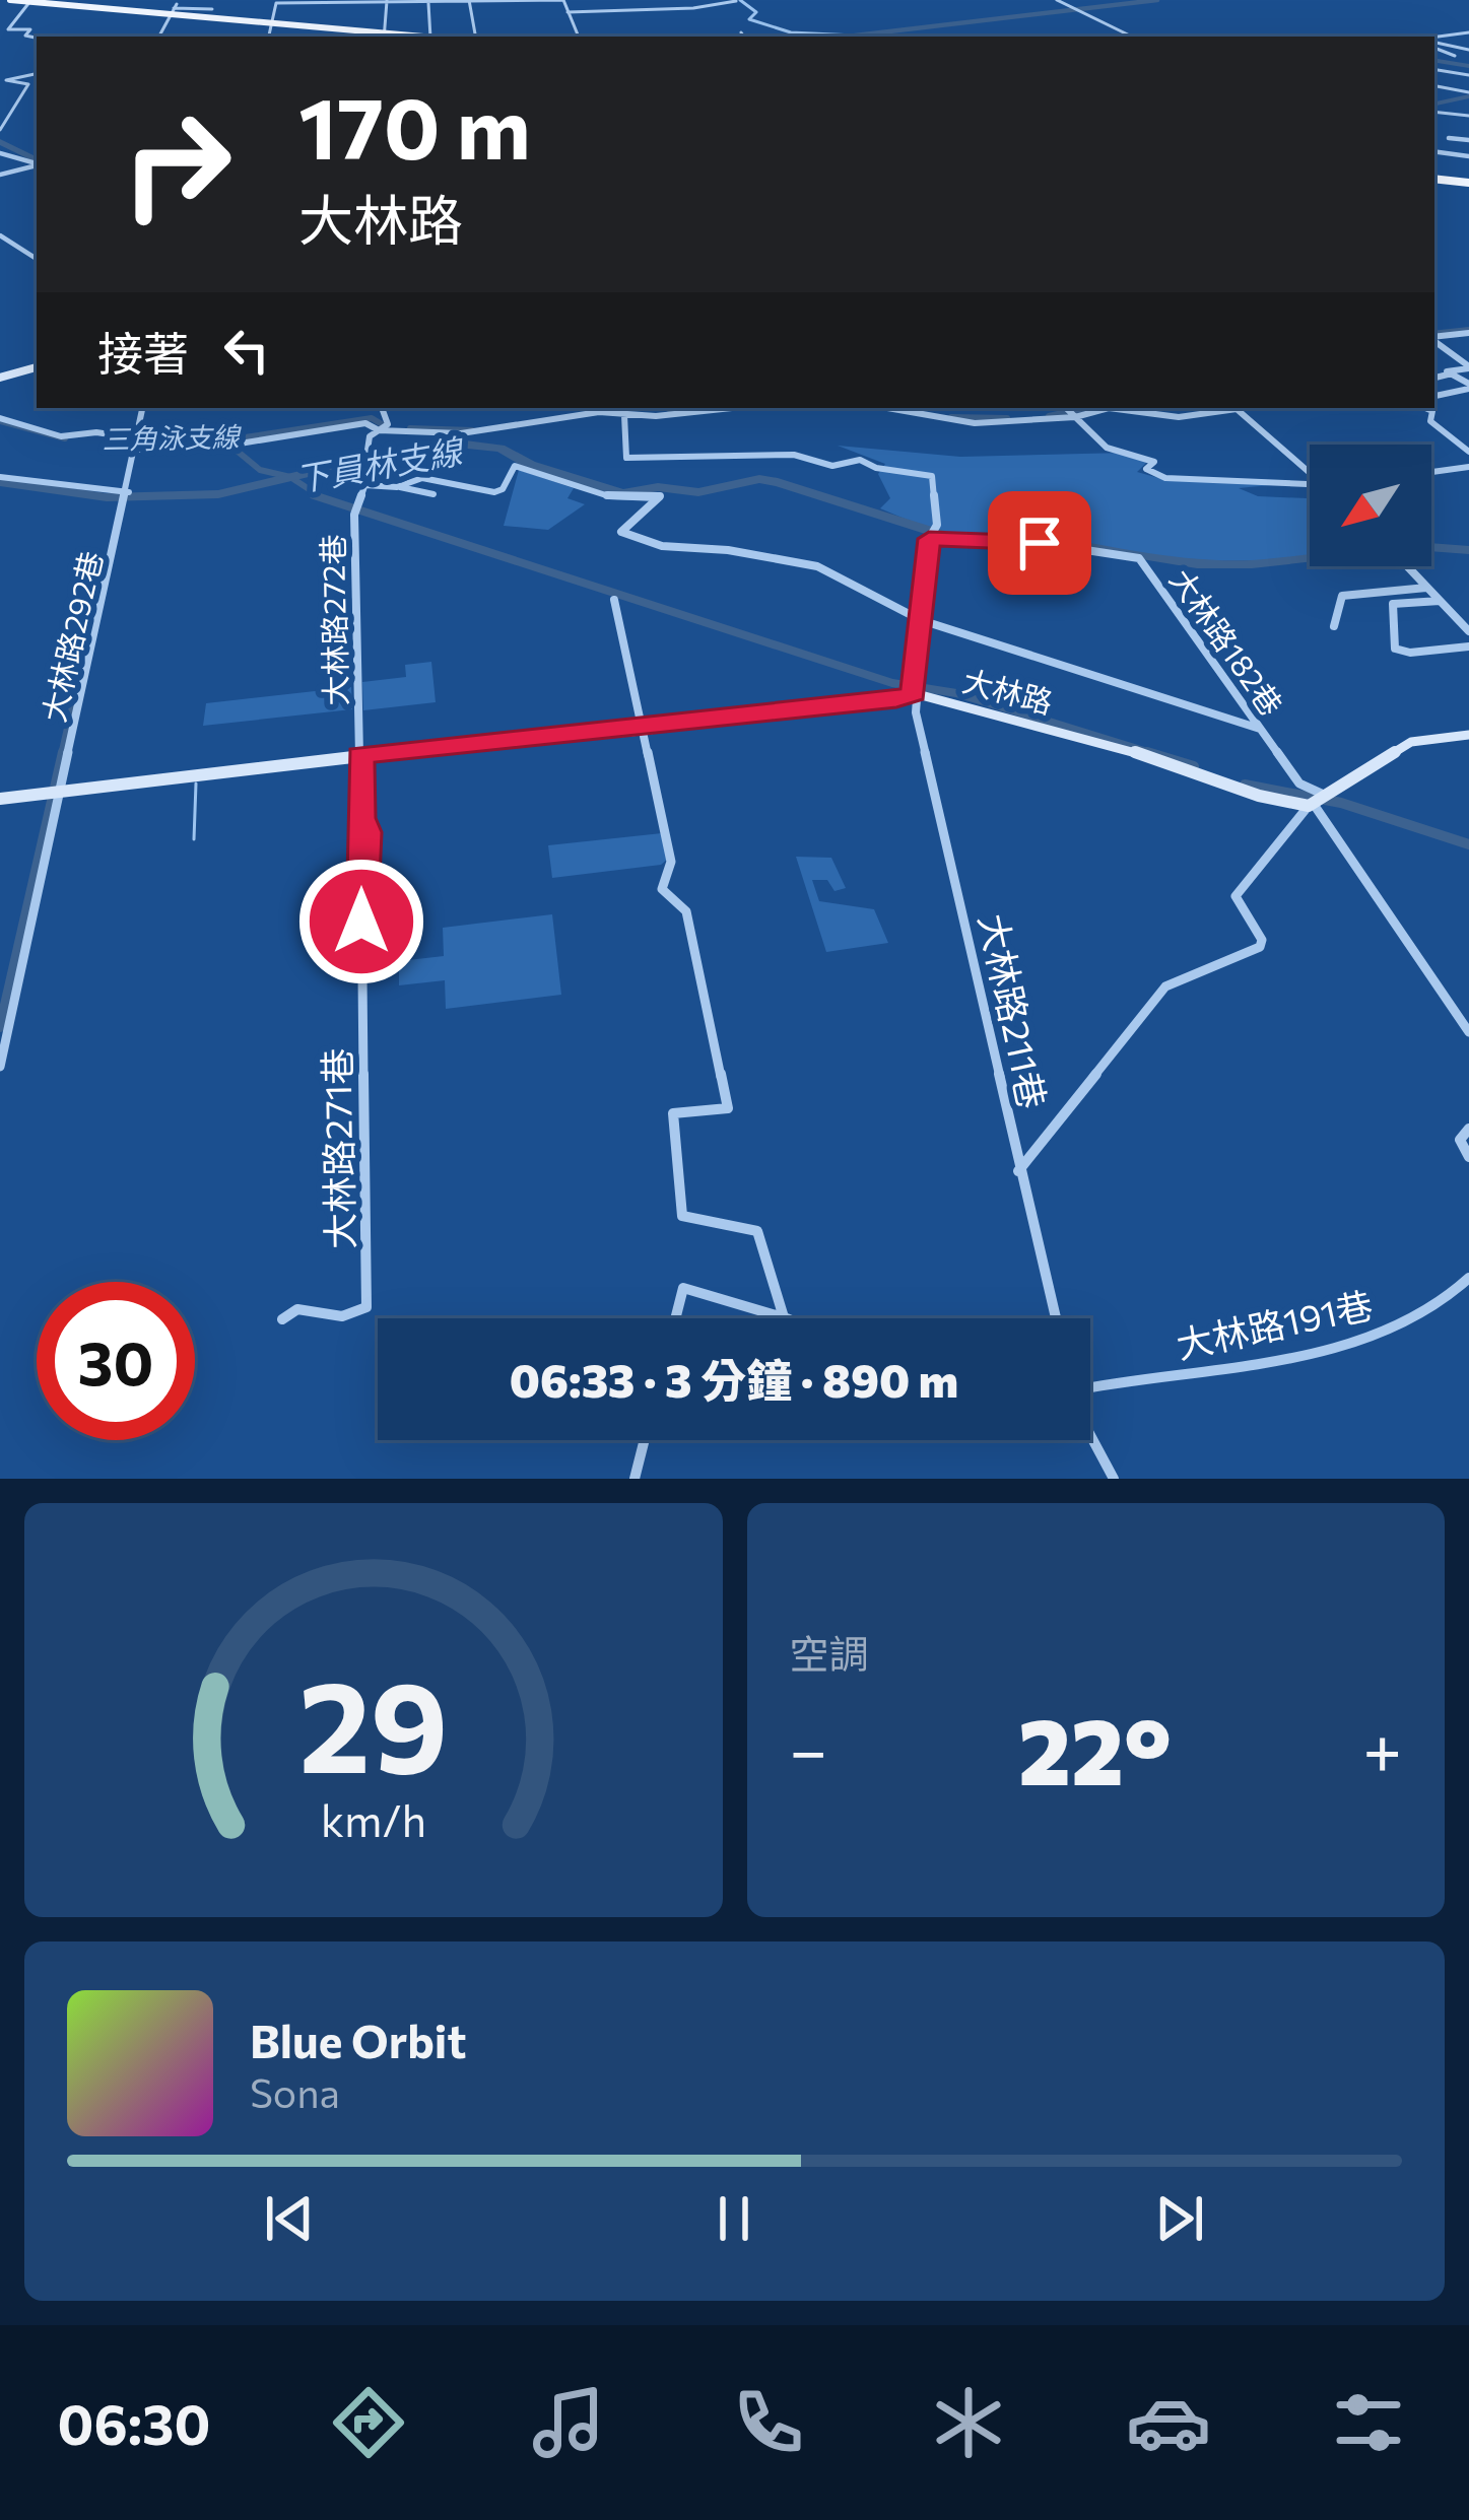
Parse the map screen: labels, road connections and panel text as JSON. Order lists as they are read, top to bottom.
{
  "streets": {
    "street": [
      "大林路272巷",
      "大林路292巷",
      "大林路182巷",
      "大林路",
      "大林路211巷",
      "大林路271巷",
      "大林路191巷"
    ]
  },
  "crossings": [
    ["大林路272巷", "大林路"],
    ["大林路272巷", "大林路271巷"],
    ["大林路292巷", "大林路"],
    ["大林路182巷", "大林路"],
    ["大林路182巷", "大林路211巷"],
    ["大林路", "大林路211巷"],
    ["大林路", "大林路271巷"]
  ],
  "water": ["三角泳支線", "下員林支線"],
  "north": "bottom left",
  "page": {
    "turn": ["170 m", "大林路"],
    "then": "接著",
    "limit": "30",
    "trip": "06:33 · 3 分鐘 · 890 m",
    "tile": "空調",
    "heat": ["−", "22°", "+"],
    "song": ["Blue Orbit", "Sona"],
    "tabs": "06:30",
    "gauge": ["29", "km/h"]
  }
}
